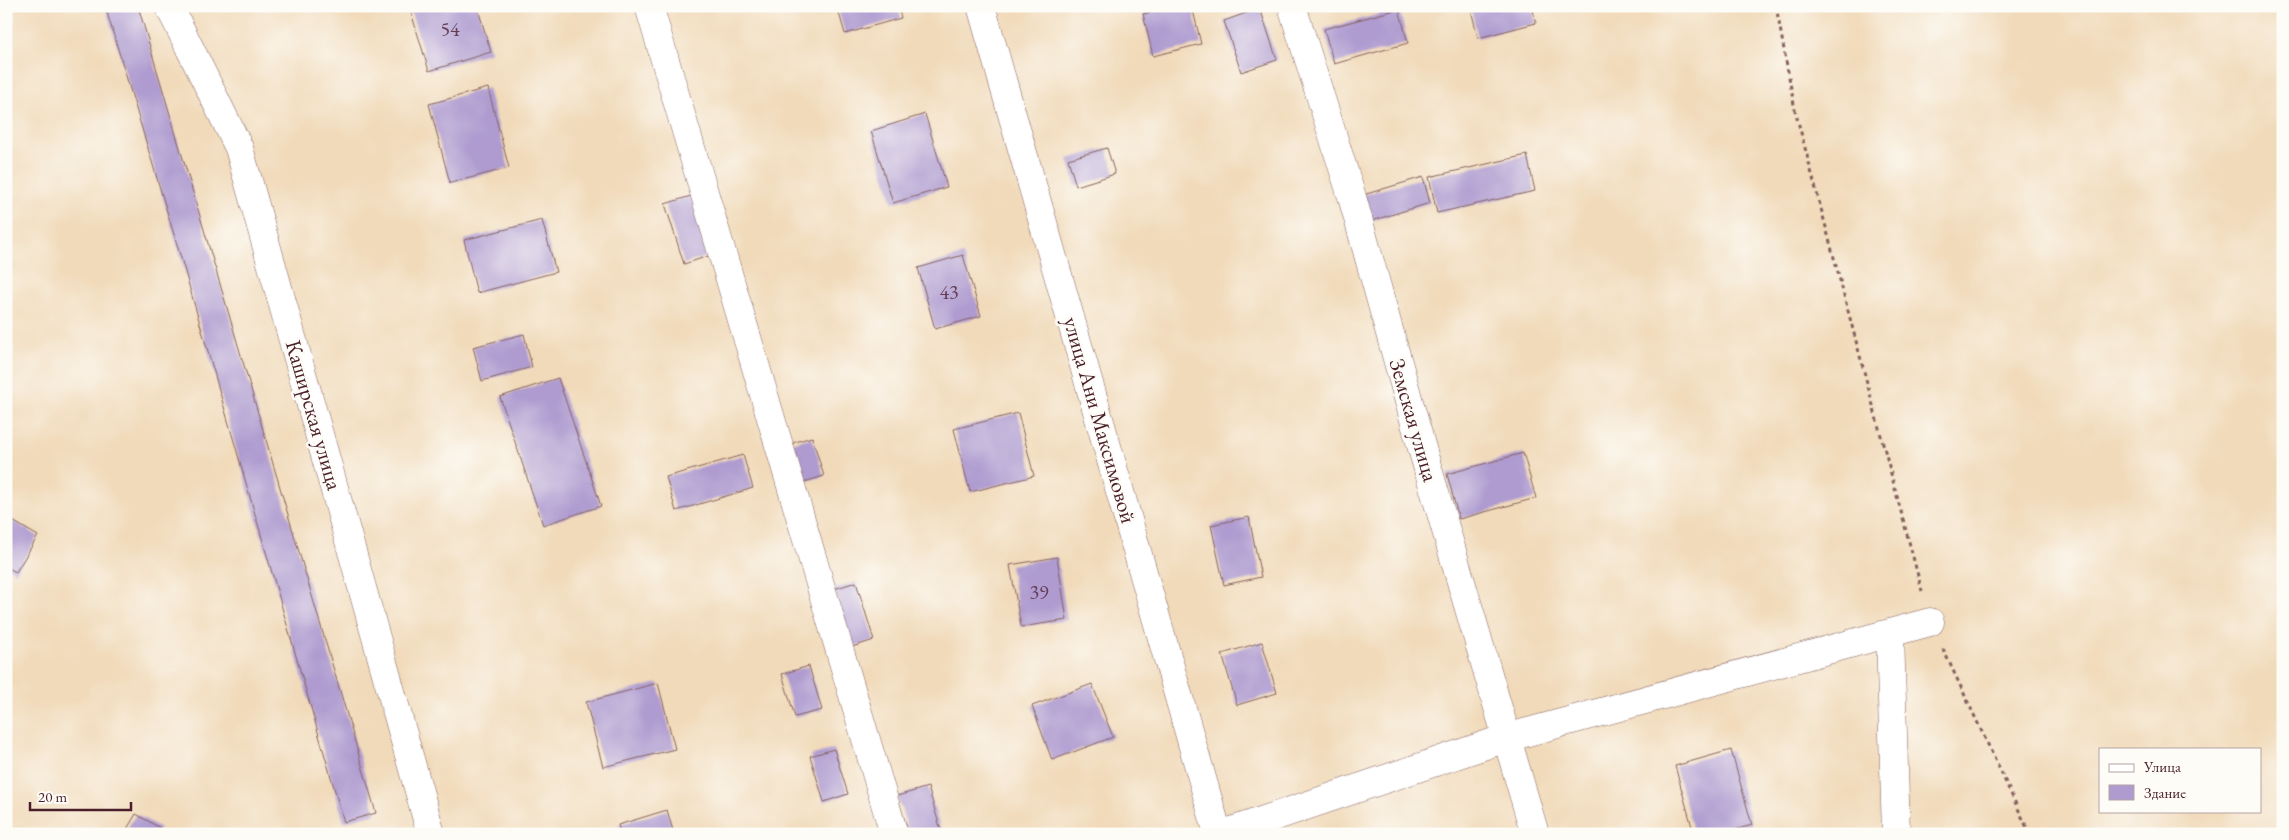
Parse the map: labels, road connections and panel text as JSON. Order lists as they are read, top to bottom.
{
  "streets": {
    "street": ["Каширская улица", "улица Ани Максимовой", "Земская улица"]
  },
  "house_numbers": ["54", "43", "39"],
  "legend": ["Улица", "Здание"],
  "scale_bar": "20 m"
}
